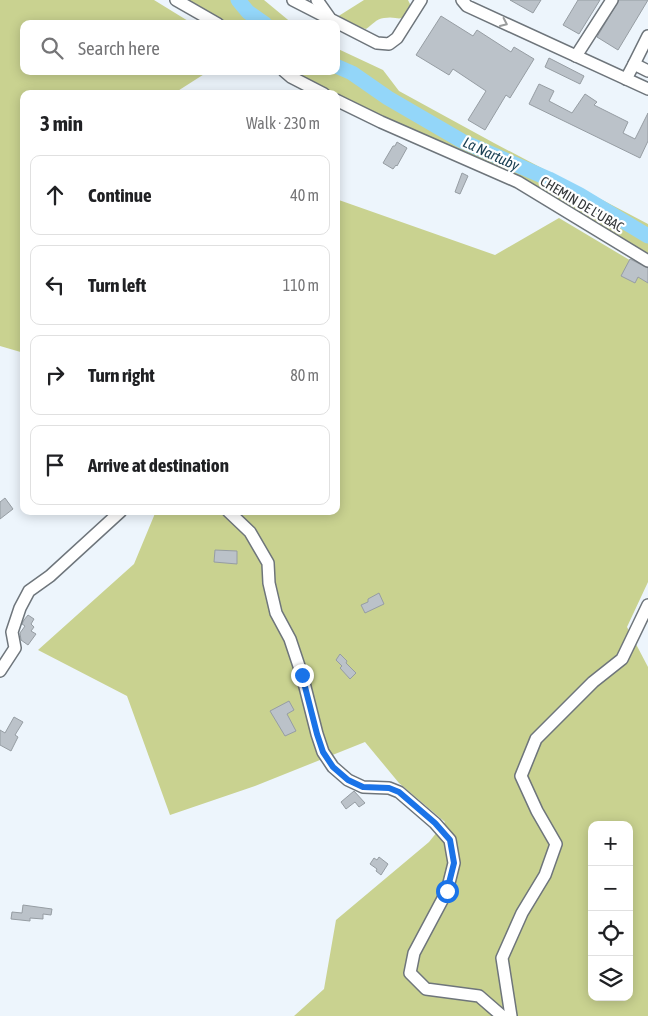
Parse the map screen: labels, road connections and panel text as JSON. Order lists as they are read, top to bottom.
{
  "streets": {
    "street": ["CHEMIN DE L'UBAC"]
  },
  "water": ["La Nartuby"],
  "page": {
    "search": "Search here",
    "heading": ["3 min", "Walk · 230 m"],
    "list": [
      ["Continue", "40 m"],
      ["Turn left", "110 m"],
      ["Turn right", "80 m"],
      "Arrive at destination"
    ],
    "map_buttons": ["+", "−"]
  }
}
